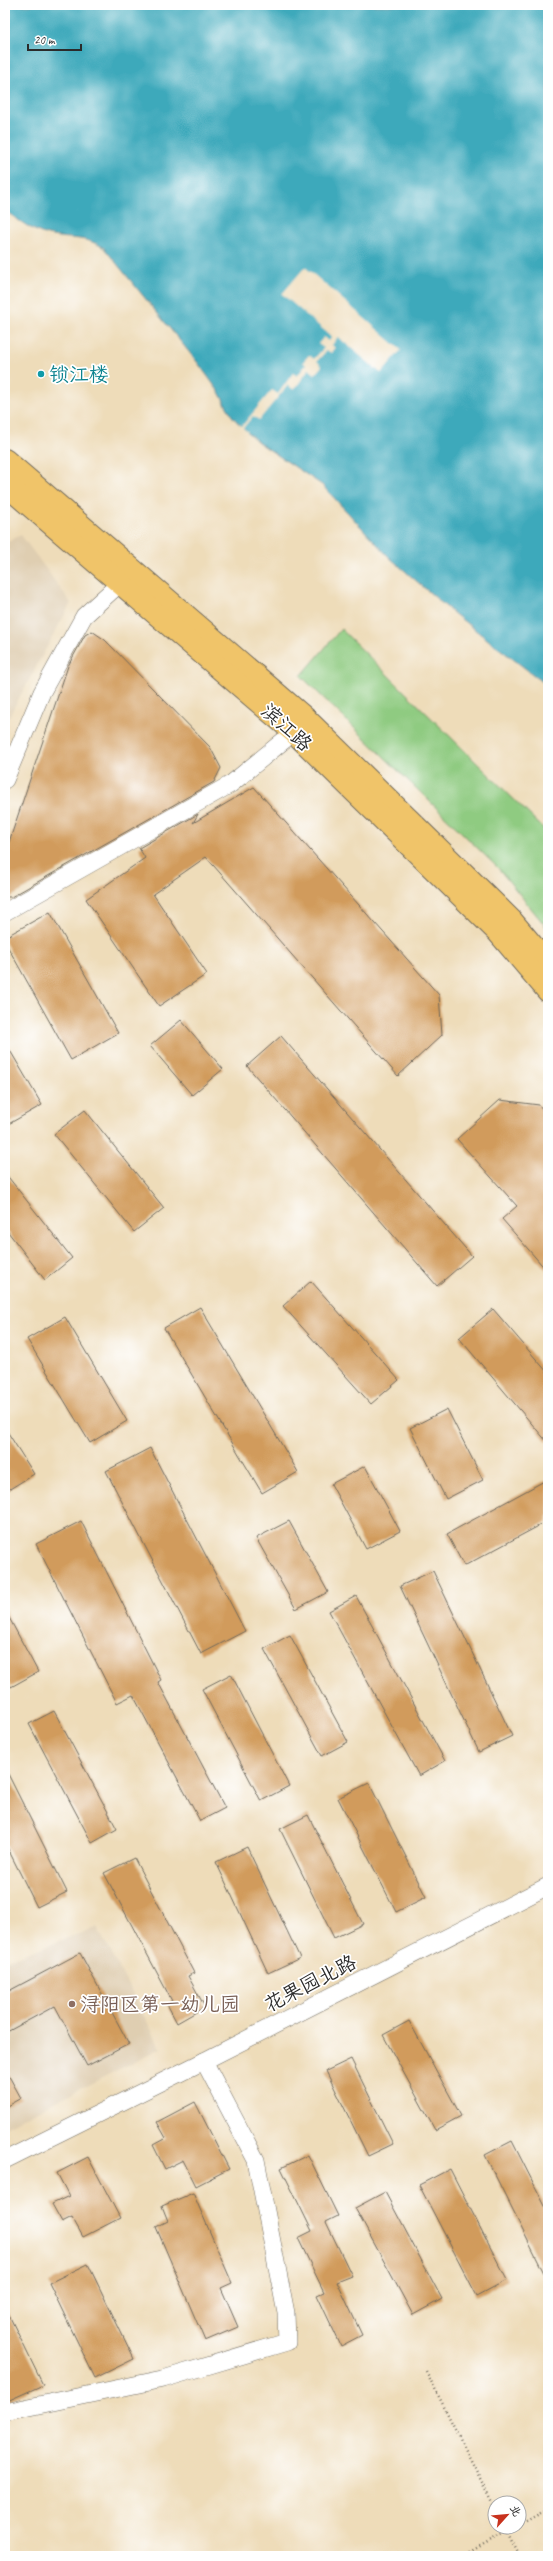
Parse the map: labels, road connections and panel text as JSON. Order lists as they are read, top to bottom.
{
  "streets": {
    "main road": ["滨江路"],
    "street": ["花果园北路"]
  },
  "places": ["锁江楼", "浔阳区第一幼儿园"],
  "scale_bar": "20 m",
  "north": "top right"
}
